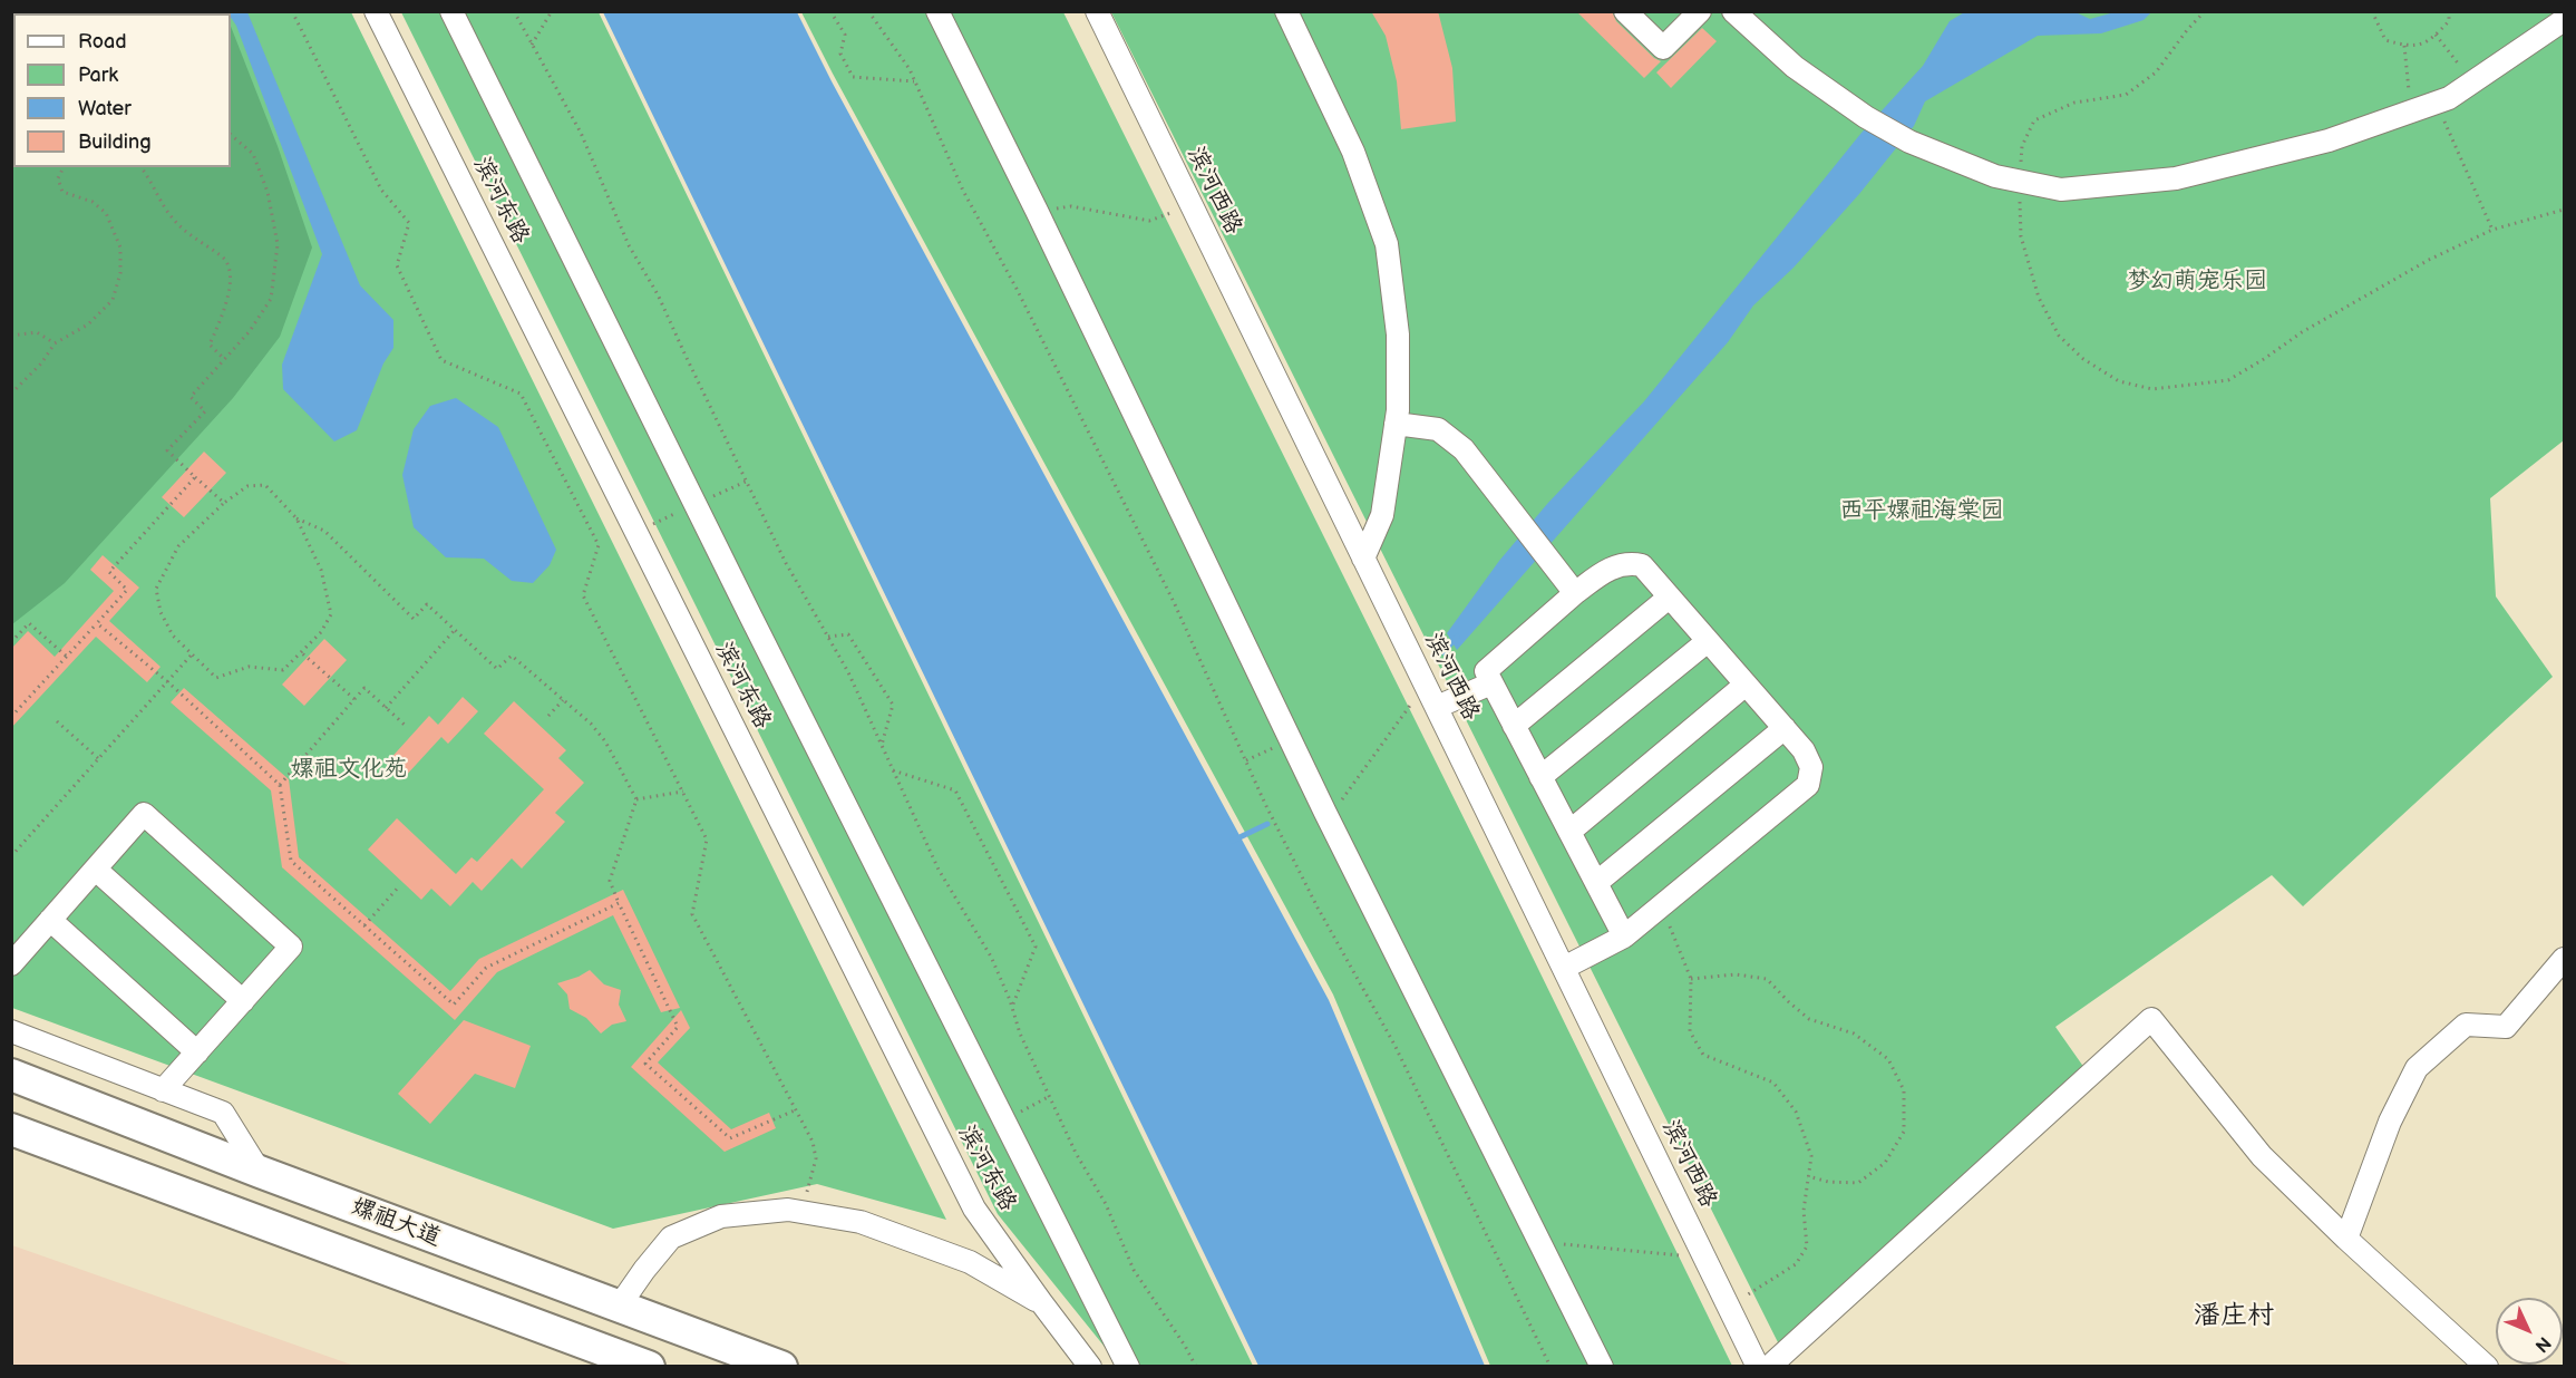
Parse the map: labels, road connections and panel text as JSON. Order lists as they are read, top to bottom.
{
  "streets": {
    "highway": ["嫘祖大道"],
    "street": ["滨河西路", "滨河东路"]
  },
  "districts": ["潘庄村"],
  "parks": ["梦幻萌宠乐园", "西平嫘祖海棠园", "嫘祖文化苑"],
  "legend": [
    "Road",
    "Park",
    "Water",
    "Building"
  ],
  "north": "bottom right"
}
